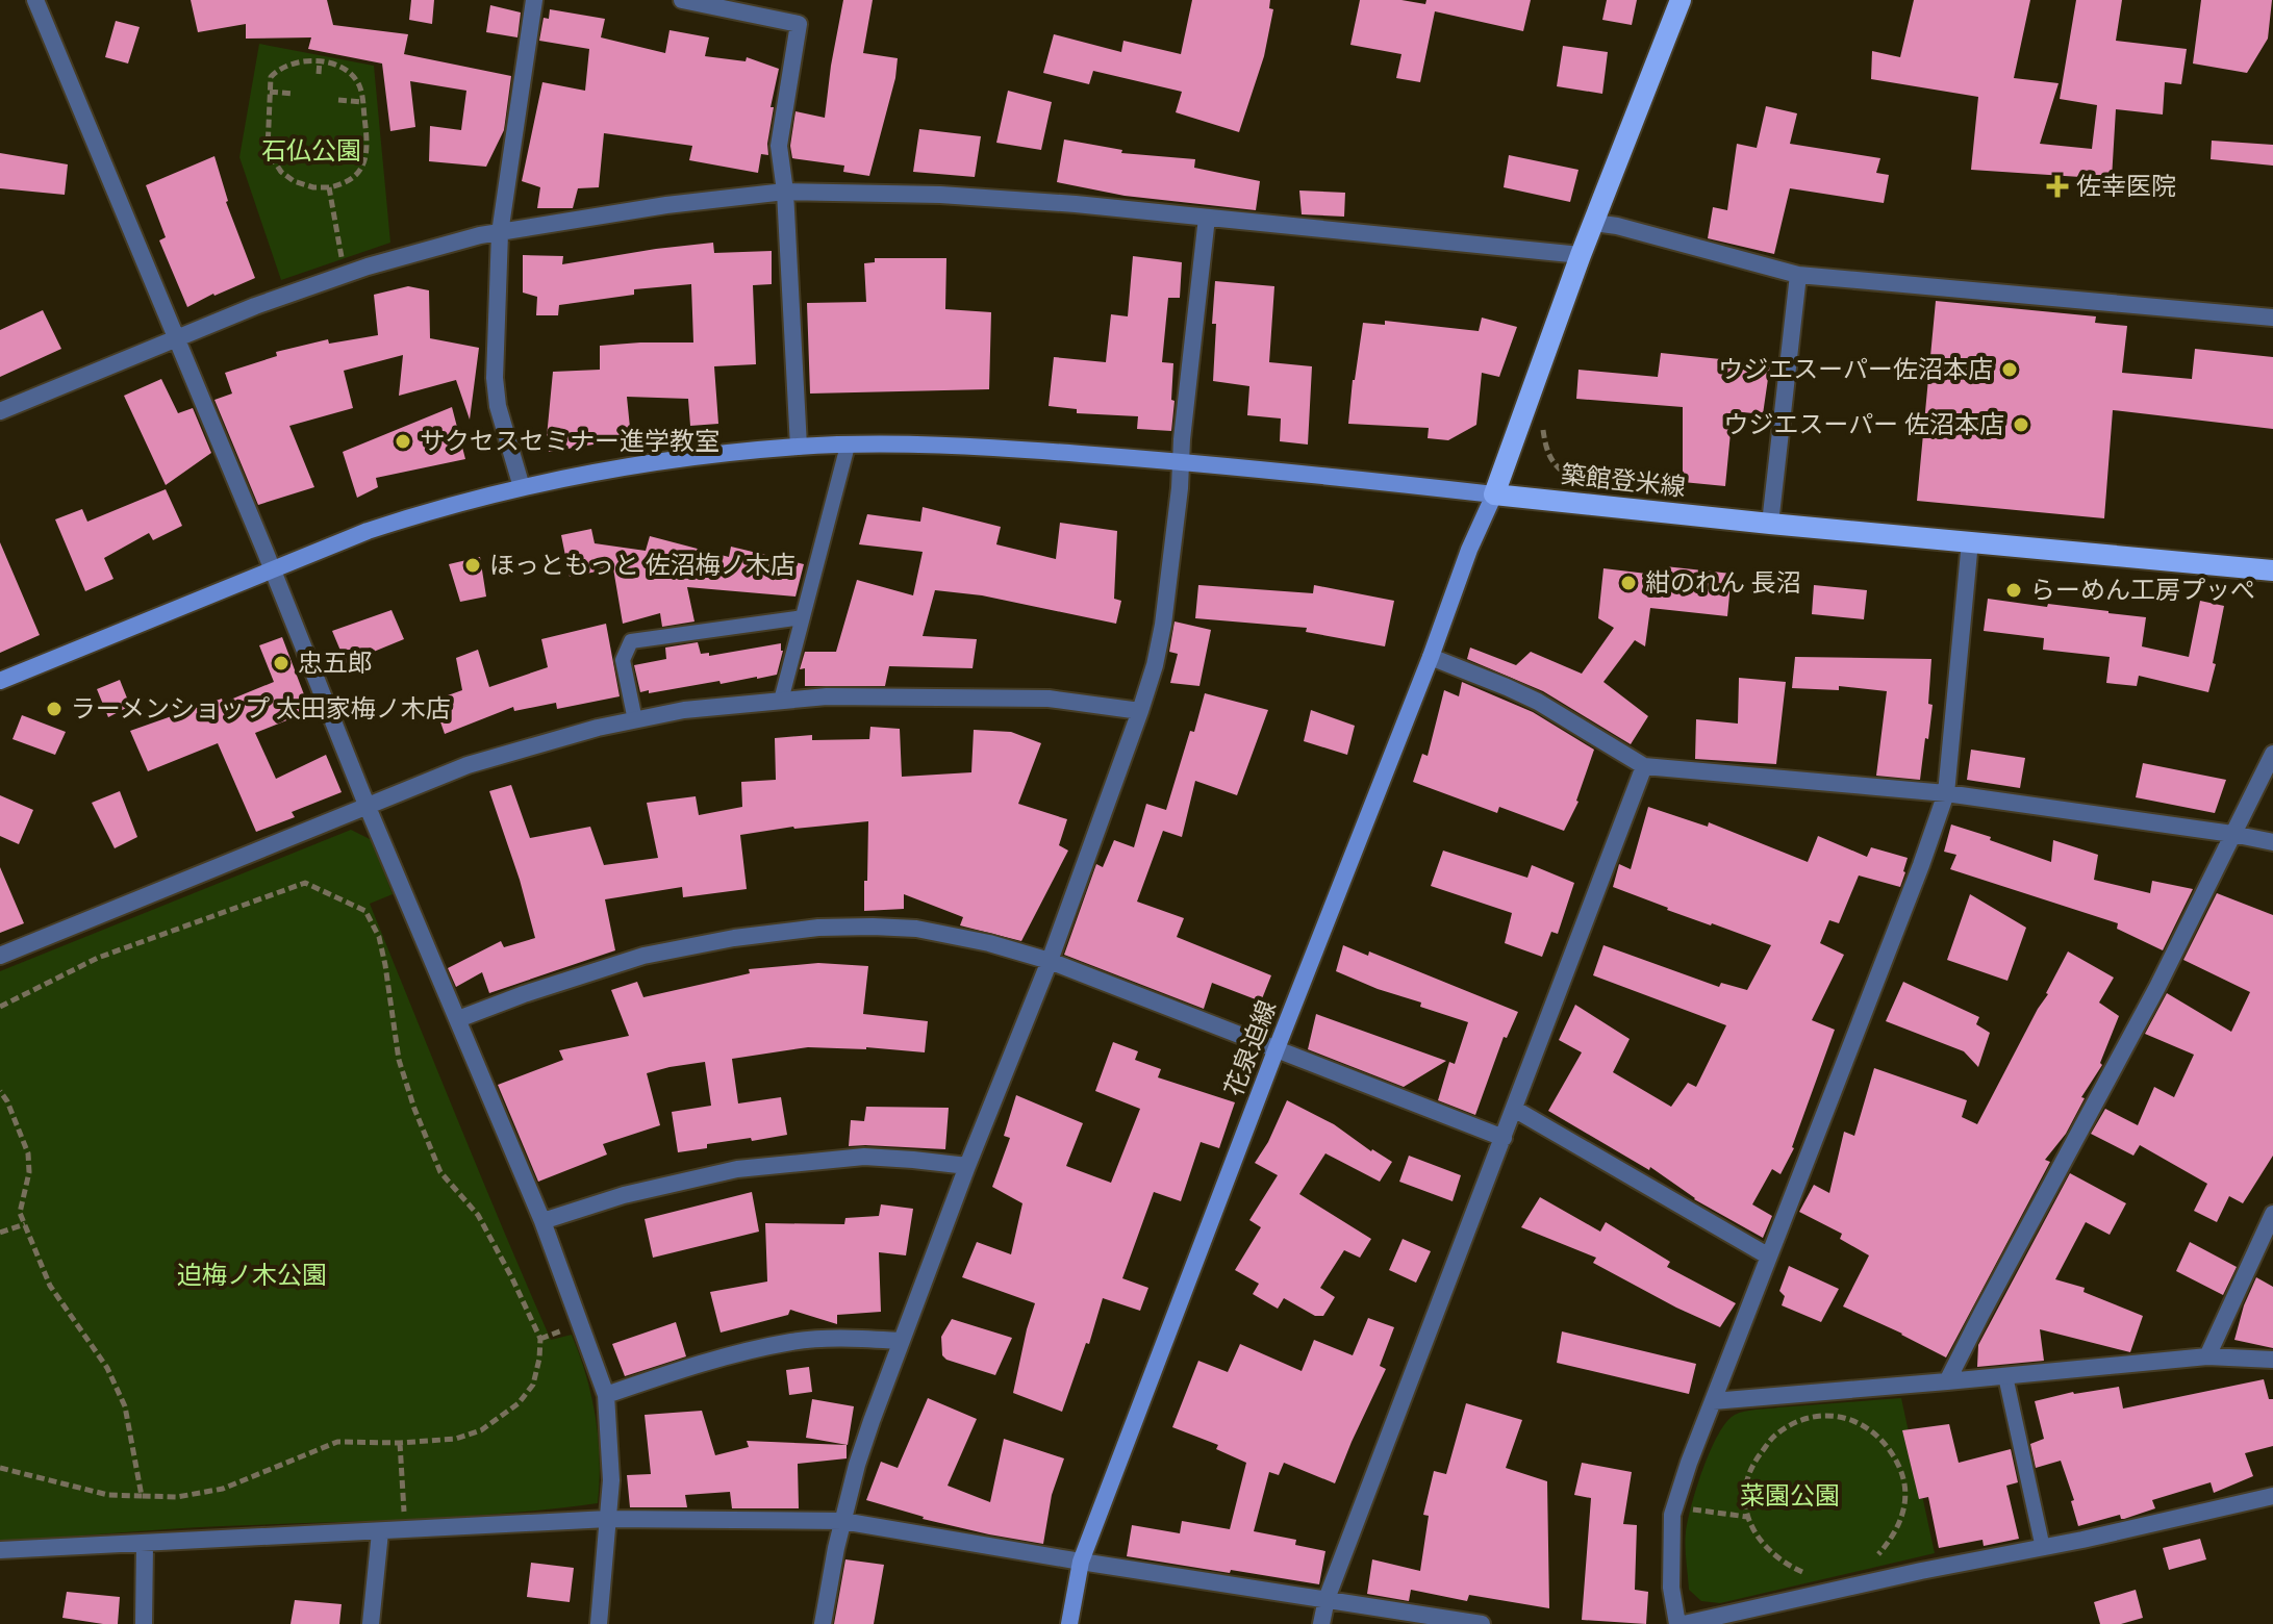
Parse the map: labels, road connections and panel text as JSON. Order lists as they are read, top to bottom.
{
  "streets": {
    "main road": ["築館登米線"],
    "street": ["花泉迫線"]
  },
  "crossings": [
    ["築館登米線", "花泉迫線"]
  ],
  "parks": ["石仏公園", "迫梅ノ木公園", "菜園公園"],
  "places": {
    "health": ["佐幸医院"],
    "other": [
      "ウジエスーパー佐沼本店",
      "ウジエスーパー 佐沼本店",
      "サクセスセミナー進学教室",
      "ほっともっと 佐沼梅ノ木店",
      "紺のれん 長沼",
      "らーめん工房プッぺ",
      "忠五郎",
      "ラーメンショップ 太田家梅ノ木店"
    ]
  }
}
